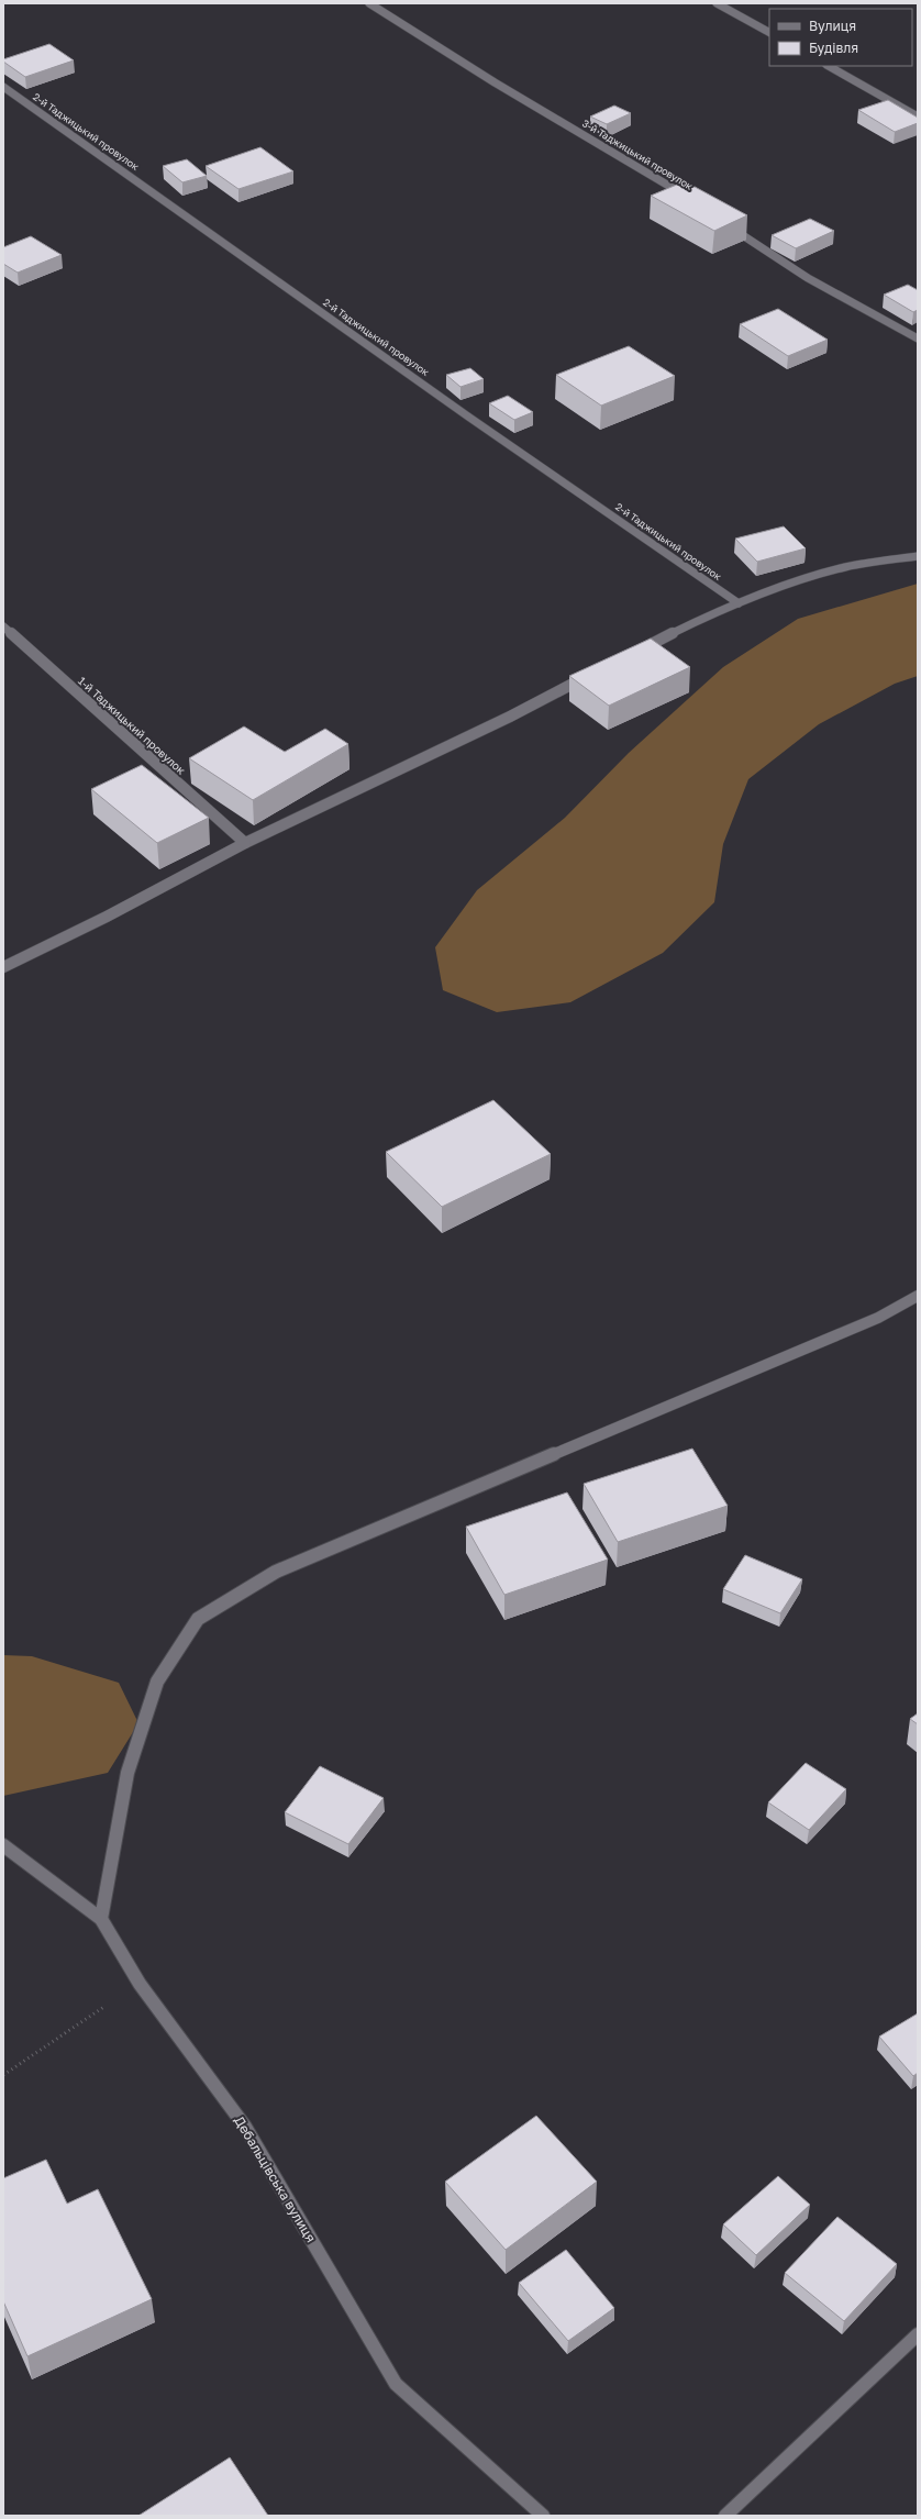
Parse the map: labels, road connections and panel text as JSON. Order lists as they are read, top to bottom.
{
  "streets": {
    "street": [
      "2-й Таджицький провулок",
      "3-й Таджицький провулок",
      "1-й Таджицький провулок",
      "Дебальцівська вулиця"
    ]
  },
  "legend": ["Вулиця", "Будівля"]
}
